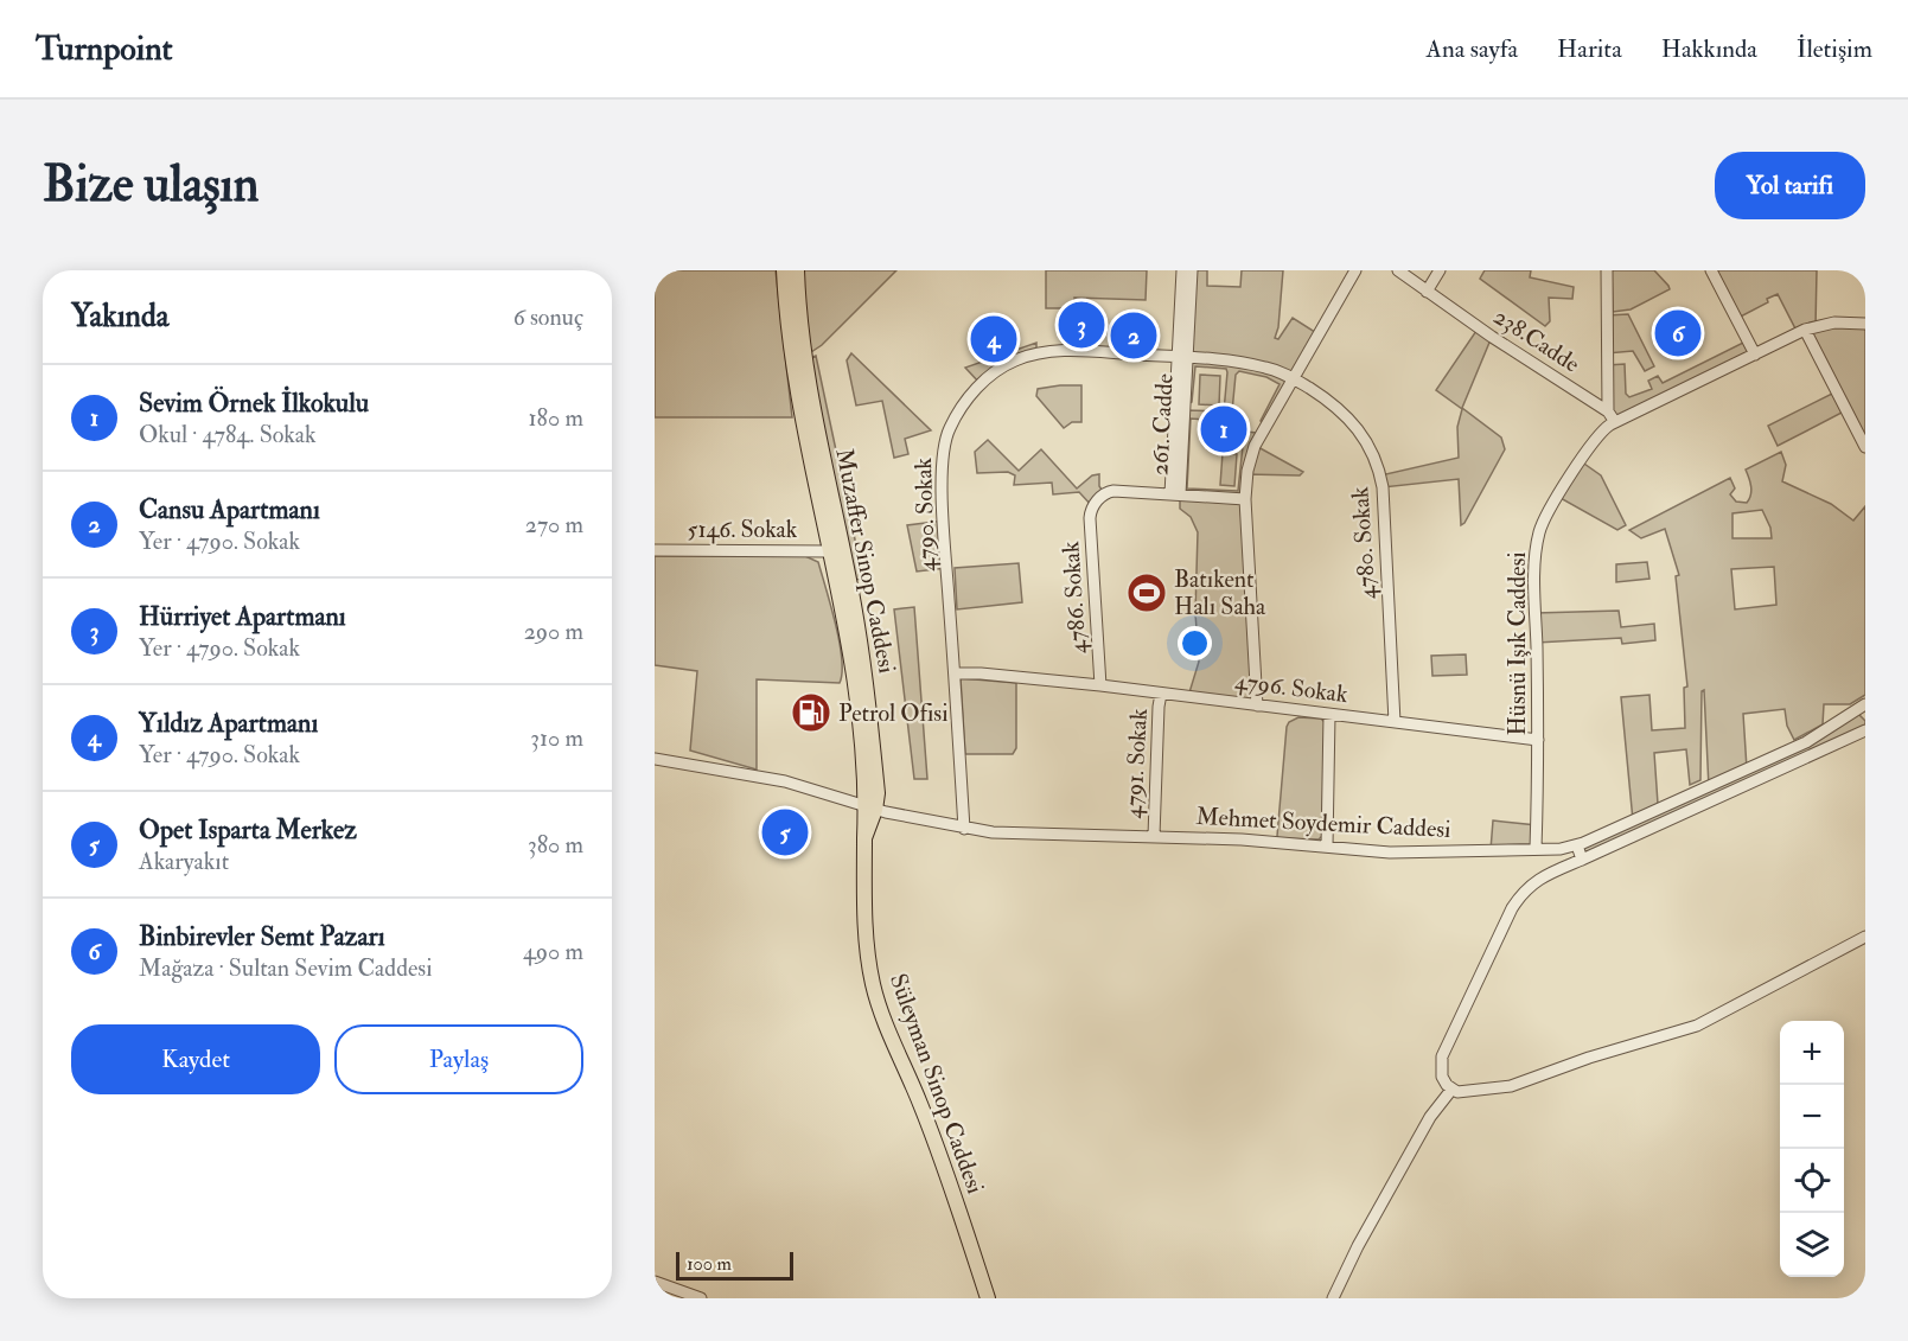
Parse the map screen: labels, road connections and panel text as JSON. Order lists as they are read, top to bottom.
{
  "streets": {
    "main road": ["Muzaffer Sinop Caddesi", "Süleyman Sinop Caddesi"],
    "street": [
      "238.Cadde",
      "261. Cadde",
      "4790. Sokak",
      "5146. Sokak",
      "4780. Sokak",
      "4786. Sokak",
      "Hüsnü Işık Caddesi",
      "4796. Sokak",
      "4791. Sokak",
      "Mehmet Soydemir Caddesi"
    ]
  },
  "crossings": [
    ["238.Cadde", "Hüsnü Işık Caddesi"],
    ["261. Cadde", "4790. Sokak"],
    ["261. Cadde", "4780. Sokak"],
    ["261. Cadde", "4786. Sokak"],
    ["4790. Sokak", "4780. Sokak"],
    ["4790. Sokak", "4796. Sokak"],
    ["4790. Sokak", "Mehmet Soydemir Caddesi"],
    ["5146. Sokak", "Muzaffer Sinop Caddesi"],
    ["4780. Sokak", "4796. Sokak"],
    ["Muzaffer Sinop Caddesi", "Mehmet Soydemir Caddesi"],
    ["Muzaffer Sinop Caddesi", "Süleyman Sinop Caddesi"],
    ["4786. Sokak", "4796. Sokak"],
    ["Hüsnü Işık Caddesi", "4796. Sokak"],
    ["Hüsnü Işık Caddesi", "Mehmet Soydemir Caddesi"],
    ["4796. Sokak", "4791. Sokak"],
    ["4791. Sokak", "Mehmet Soydemir Caddesi"]
  ],
  "places": {
    "sports": ["Batıkent Halı Saha"],
    "fuel station": ["Petrol Ofisi"]
  },
  "scale_bar": "100 m",
  "page": {
    "header": "Turnpoint",
    "nav": [
      "Ana sayfa",
      "Harita",
      "Hakkında",
      "İletişim"
    ],
    "buttons": [
      "Yol tarifi",
      ["Kaydet", "Paylaş"]
    ],
    "title": "Bize ulaşın",
    "heading": ["Yakında", "6 sonuç"],
    "pins": [
      "3",
      "6",
      "2",
      "4",
      "1",
      "5"
    ],
    "list": [
      {
        "mark": "1",
        "name": "Sevim Örnek İlkokulu",
        "note": "Okul · 4784. Sokak",
        "value": "180 m"
      },
      {
        "mark": "2",
        "name": "Cansu Apartmanı",
        "note": "Yer · 4790. Sokak",
        "value": "270 m"
      },
      {
        "mark": "3",
        "name": "Hürriyet Apartmanı",
        "note": "Yer · 4790. Sokak",
        "value": "290 m"
      },
      {
        "mark": "4",
        "name": "Yıldız Apartmanı",
        "note": "Yer · 4790. Sokak",
        "value": "310 m"
      },
      {
        "mark": "5",
        "name": "Opet Isparta Merkez",
        "note": "Akaryakıt",
        "value": "380 m"
      },
      {
        "mark": "6",
        "name": "Binbirevler Semt Pazarı",
        "note": "Mağaza · Sultan Sevim Caddesi",
        "value": "490 m"
      }
    ],
    "map_buttons": ["+", "−"],
    "scale": "100 m"
  }
}
